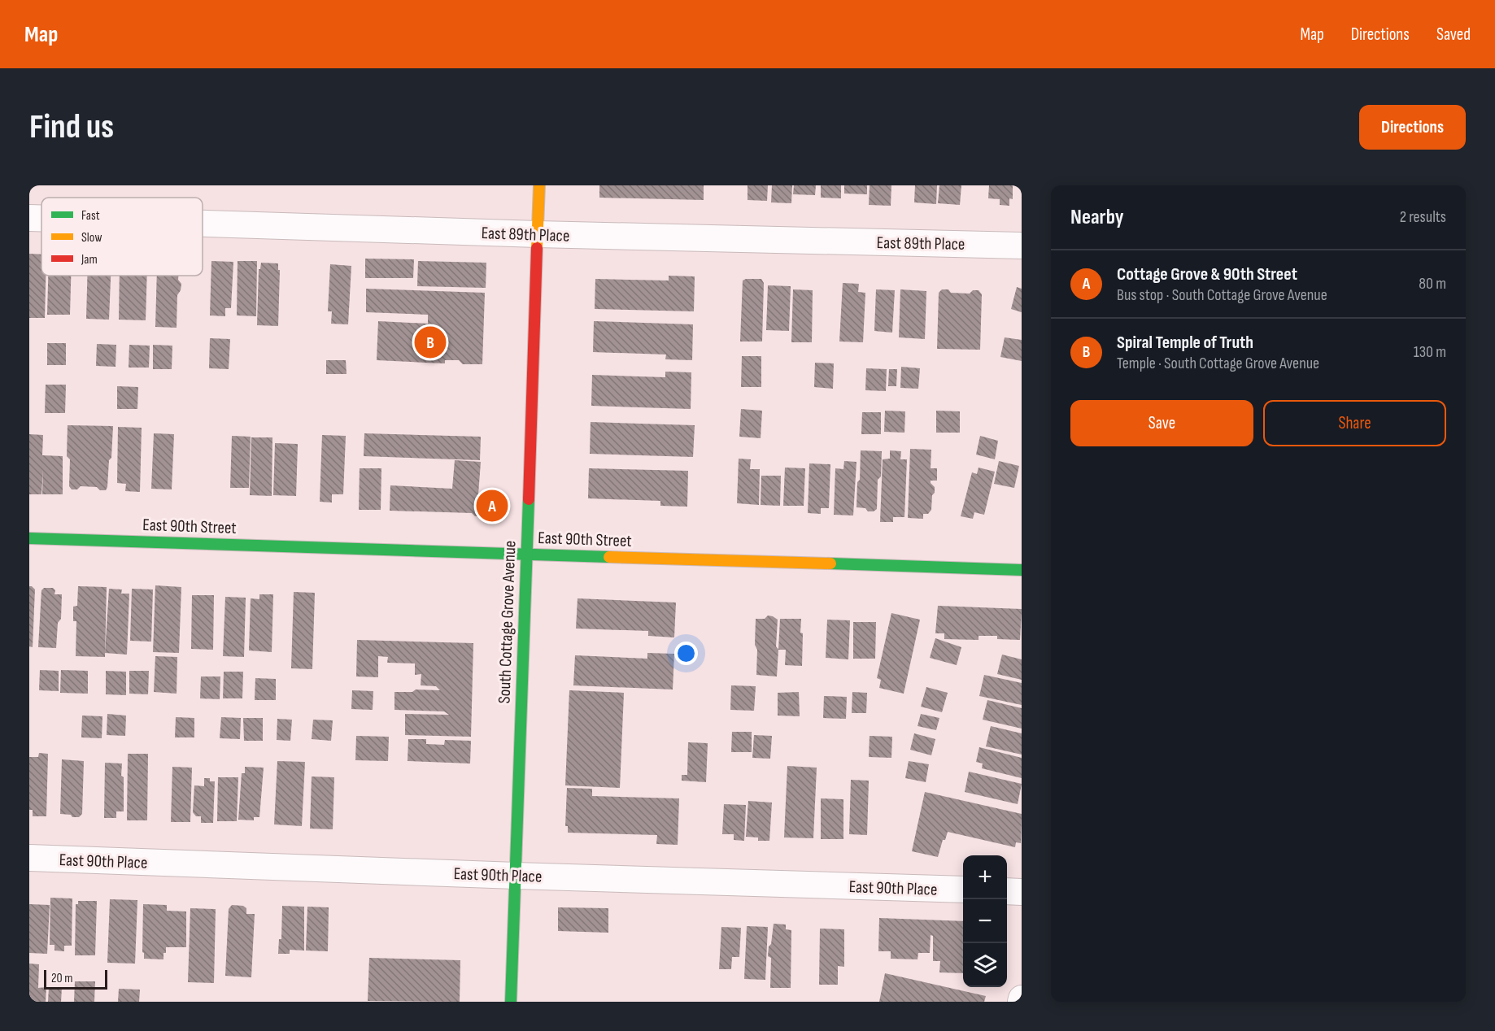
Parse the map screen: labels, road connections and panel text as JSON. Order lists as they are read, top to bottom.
{
  "streets": {
    "street": [
      "East 89th Place",
      "East 90th Street",
      "South Cottage Grove Avenue",
      "East 90th Place"
    ]
  },
  "crossings": [
    ["East 89th Place", "South Cottage Grove Avenue"],
    ["East 90th Street", "South Cottage Grove Avenue"],
    ["South Cottage Grove Avenue", "East 90th Place"]
  ],
  "legend": ["Fast", "Slow", "Jam"],
  "scale_bar": "20 m",
  "page": {
    "header": "Map",
    "nav": ["Map", "Directions", "Saved"],
    "buttons": [
      "Directions",
      ["Save", "Share"]
    ],
    "title": "Find us",
    "heading": ["Nearby", "2 results"],
    "list": [
      {
        "mark": "A",
        "name": "Cottage Grove & 90th Street",
        "note": "Bus stop · South Cottage Grove Avenue",
        "value": "80 m"
      },
      {
        "mark": "B",
        "name": "Spiral Temple of Truth",
        "note": "Temple · South Cottage Grove Avenue",
        "value": "130 m"
      }
    ],
    "pins": ["B", "A"],
    "map_buttons": ["+", "−"],
    "scale": "20 m"
  }
}
